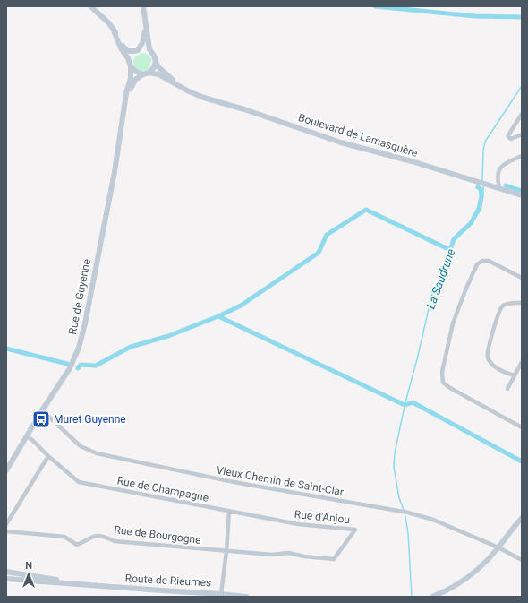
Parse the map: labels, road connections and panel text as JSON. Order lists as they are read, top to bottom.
{
  "streets": {
    "street": [
      "Boulevard de Lamasquère",
      "Rue de Guyenne",
      "Vieux Chemin de Saint-Clar",
      "Rue de Champagne",
      "Rue d'Anjou",
      "Rue de Bourgogne",
      "Route de Rieumes"
    ]
  },
  "crossings": [
    ["Rue de Guyenne", "Vieux Chemin de Saint-Clar"],
    ["Rue de Guyenne", "Rue de Champagne"],
    ["Rue de Champagne", "Rue d'Anjou"],
    ["Rue d'Anjou", "Rue de Bourgogne"]
  ],
  "water": ["La Saudrune"],
  "places": {
    "bus stop": ["Muret Guyenne"]
  },
  "north": "top"
}
